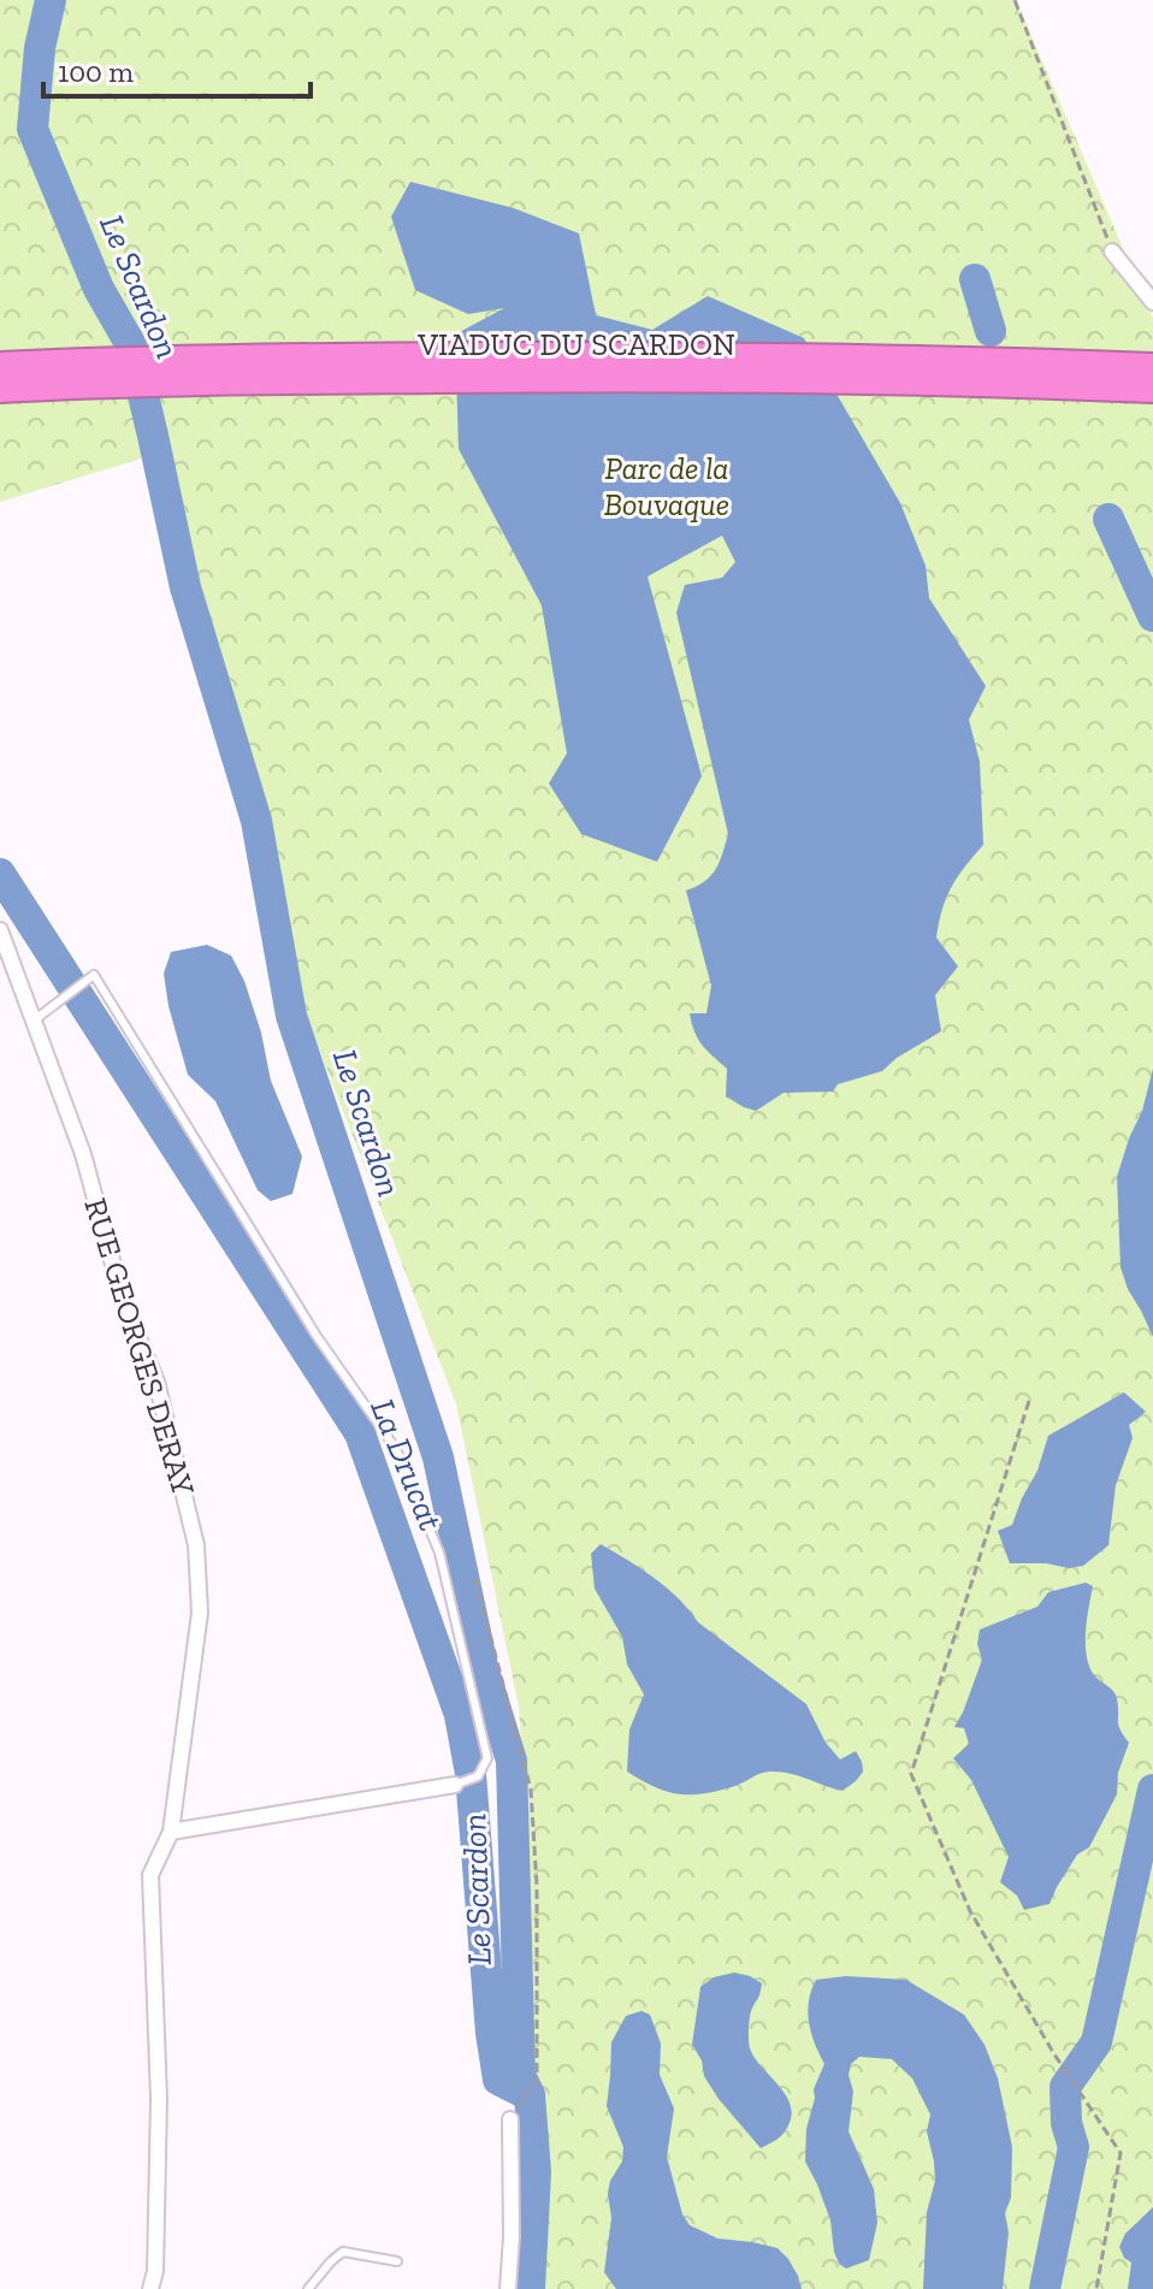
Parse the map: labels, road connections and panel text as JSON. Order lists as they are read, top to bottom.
{
  "streets": {
    "highway": ["VIADUC DU SCARDON"],
    "street": ["RUE GEORGES DERAY"]
  },
  "water": ["Le Scardon", "La Drucat"],
  "parks": ["Parc de la Bouvaque"],
  "scale_bar": "100 m"
}
